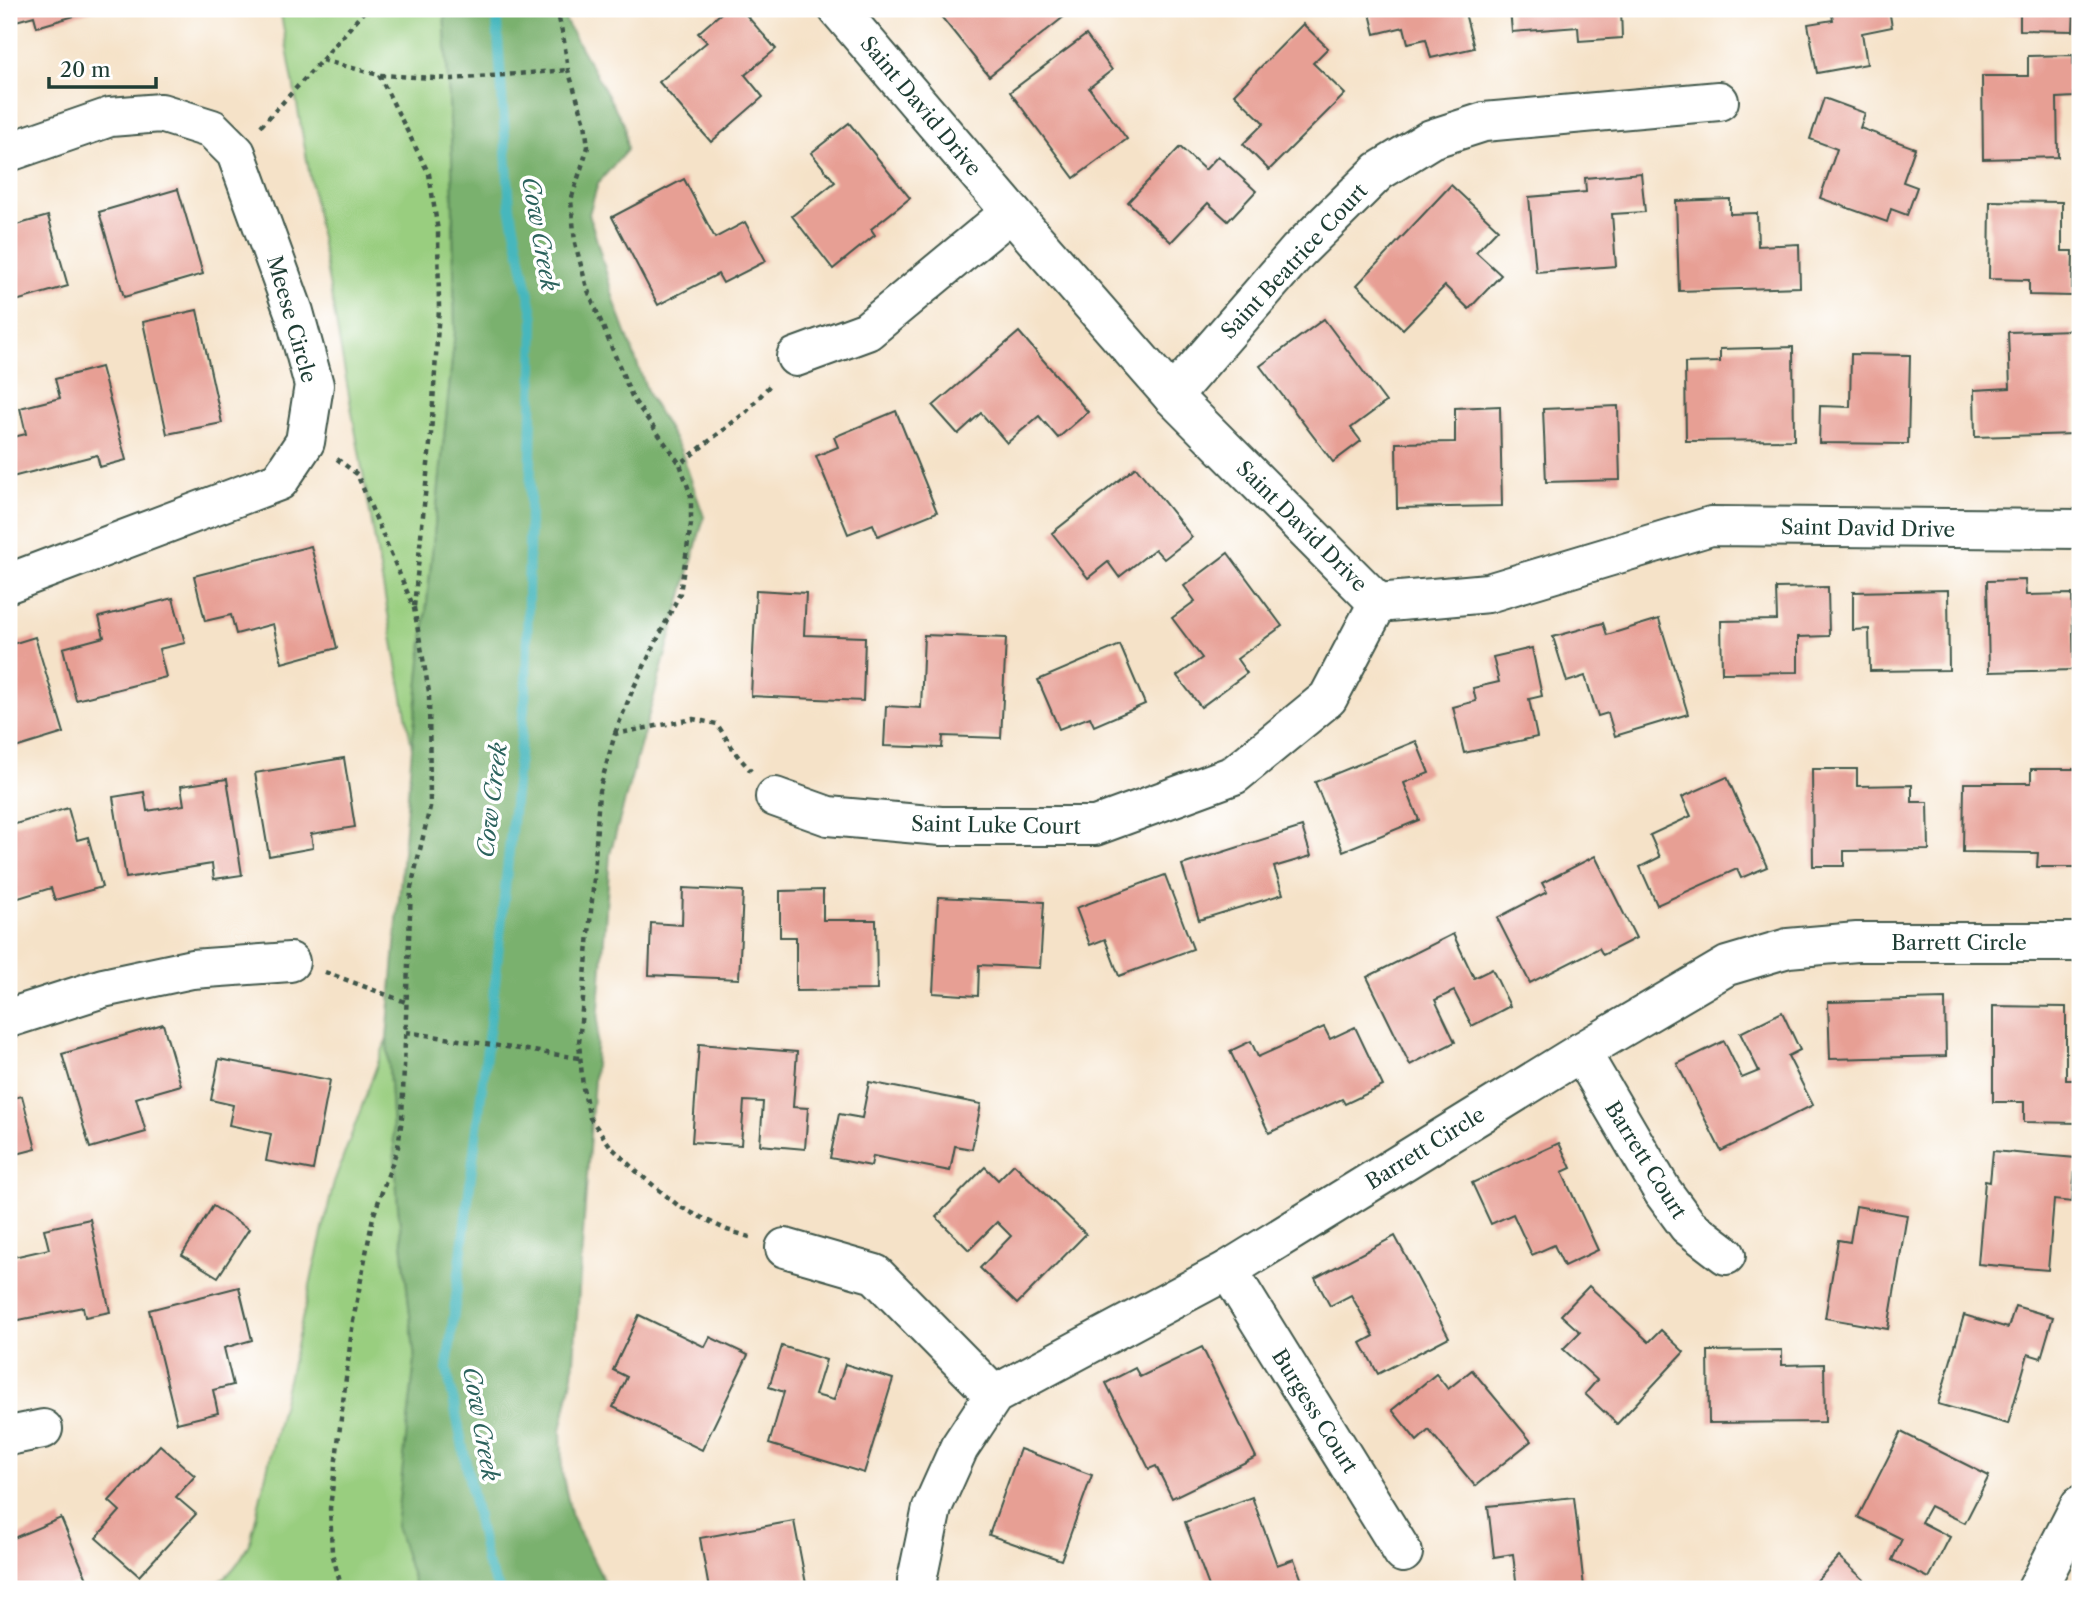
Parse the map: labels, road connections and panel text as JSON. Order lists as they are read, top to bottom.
{
  "streets": {
    "street": [
      "Saint David Drive",
      "Saint Beatrice Court",
      "Meese Circle",
      "Saint Luke Court",
      "Barrett Circle",
      "Barrett Court",
      "Burgess Court"
    ]
  },
  "crossings": [
    ["Saint David Drive", "Saint Beatrice Court"],
    ["Saint David Drive", "Saint Luke Court"],
    ["Barrett Circle", "Barrett Court"],
    ["Barrett Circle", "Burgess Court"]
  ],
  "water": ["Cow Creek"],
  "scale_bar": "20 m"
}
